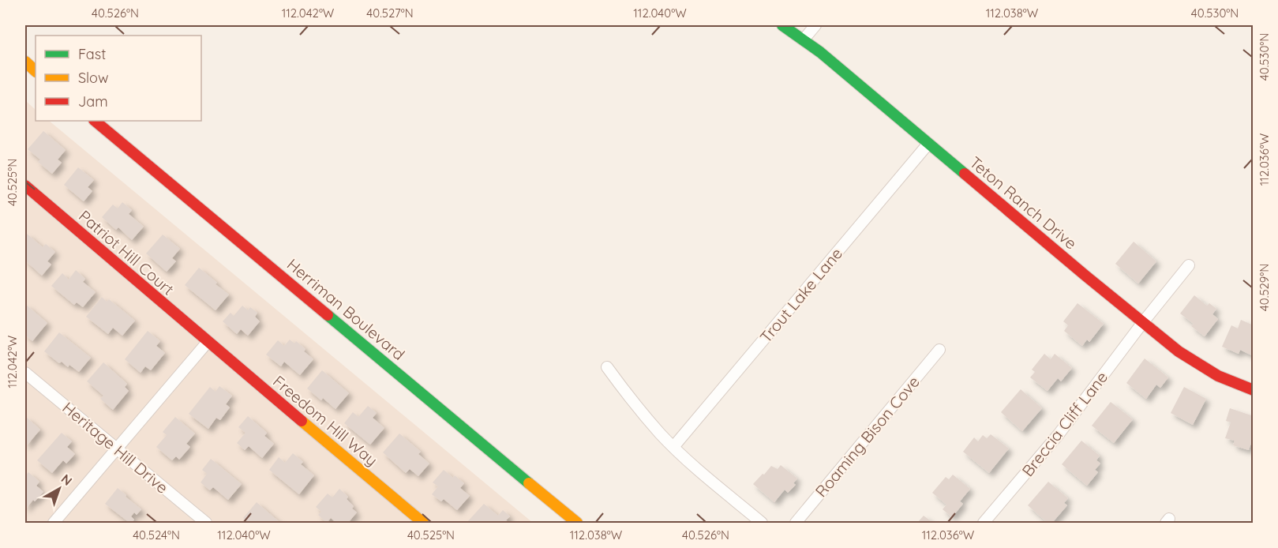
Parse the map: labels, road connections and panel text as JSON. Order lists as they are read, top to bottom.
{
  "streets": {
    "street": [
      "Teton Ranch Drive",
      "Patriot Hill Court",
      "Trout Lake Lane",
      "Herriman Boulevard",
      "Freedom Hill Way",
      "Breccia Cliff Lane",
      "Roaming Bison Cove",
      "Heritage Hill Drive"
    ]
  },
  "crossings": [
    ["Teton Ranch Drive", "Trout Lake Lane"],
    ["Teton Ranch Drive", "Breccia Cliff Lane"],
    ["Patriot Hill Court", "Freedom Hill Way"]
  ],
  "legend": ["Fast", "Slow", "Jam"],
  "north": "top right",
  "coordinates": [
    "40.526°N",
    "112.042°W",
    "40.527°N",
    "112.040°W",
    "112.038°W",
    "40.530°N",
    "112.036°W",
    "40.525°N",
    "40.529°N",
    "40.524°N"
  ]
}
